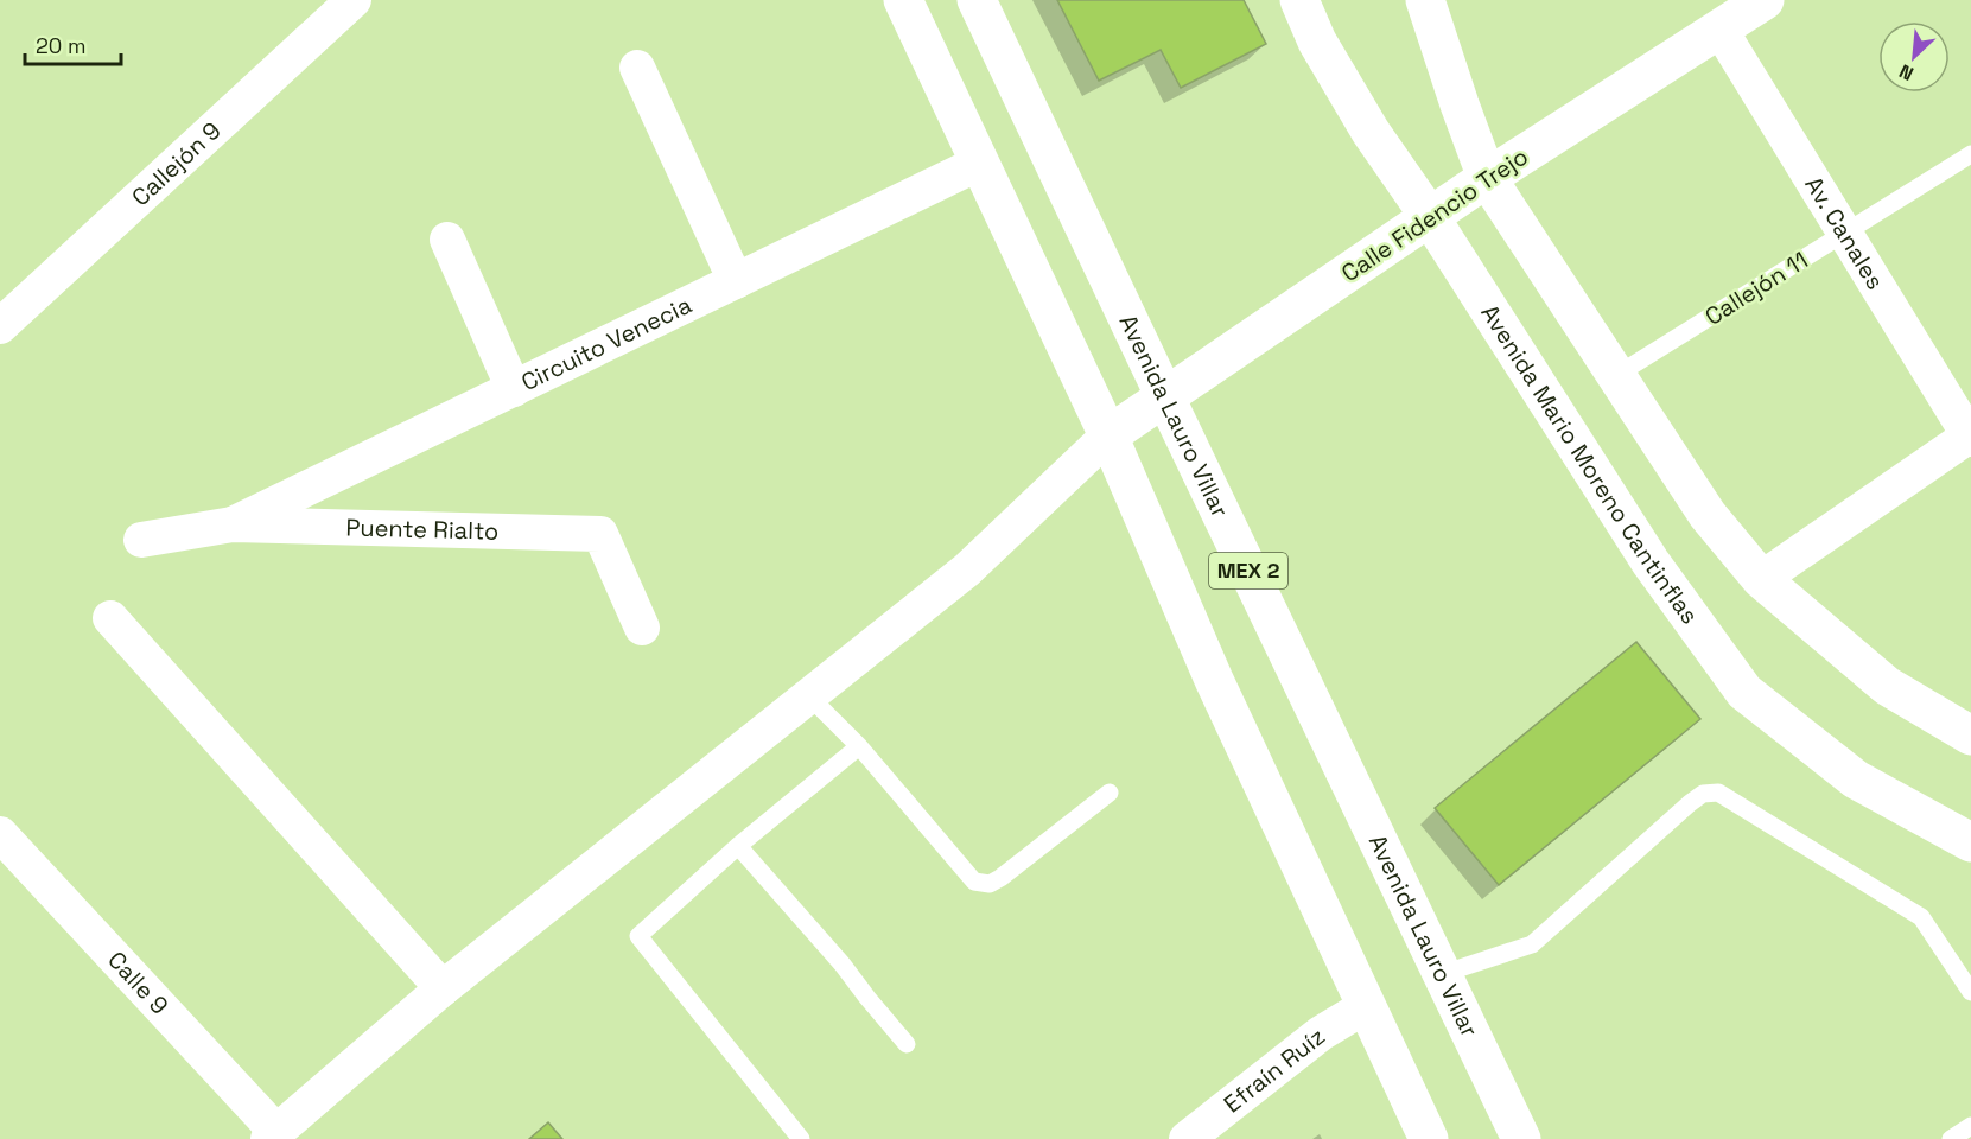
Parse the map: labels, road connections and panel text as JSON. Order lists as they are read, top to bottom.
{
  "streets": {
    "main road": [
      "Calle Fidencio Trejo",
      "Avenida Lauro Villar",
      "Avenida Mario Moreno Cantinflas",
      "MEX 2"
    ],
    "street": [
      "Callejón 9",
      "Av. Canales",
      "Circuito Venecia",
      "Puente Rialto",
      "Calle 9",
      "Efraín Ruíz"
    ],
    "lane": ["Callejón 11"]
  },
  "crossings": [
    ["Calle Fidencio Trejo", "Av. Canales"],
    ["Calle Fidencio Trejo", "Avenida Lauro Villar"],
    ["Calle Fidencio Trejo", "Avenida Mario Moreno Cantinflas"],
    ["Calle Fidencio Trejo", "MEX 2"],
    ["Av. Canales", "Callejón 11"],
    ["Circuito Venecia", "Puente Rialto"],
    ["Circuito Venecia", "MEX 2"],
    ["MEX 2", "Efraín Ruíz"]
  ],
  "scale_bar": "20 m",
  "north": "bottom left"
}
